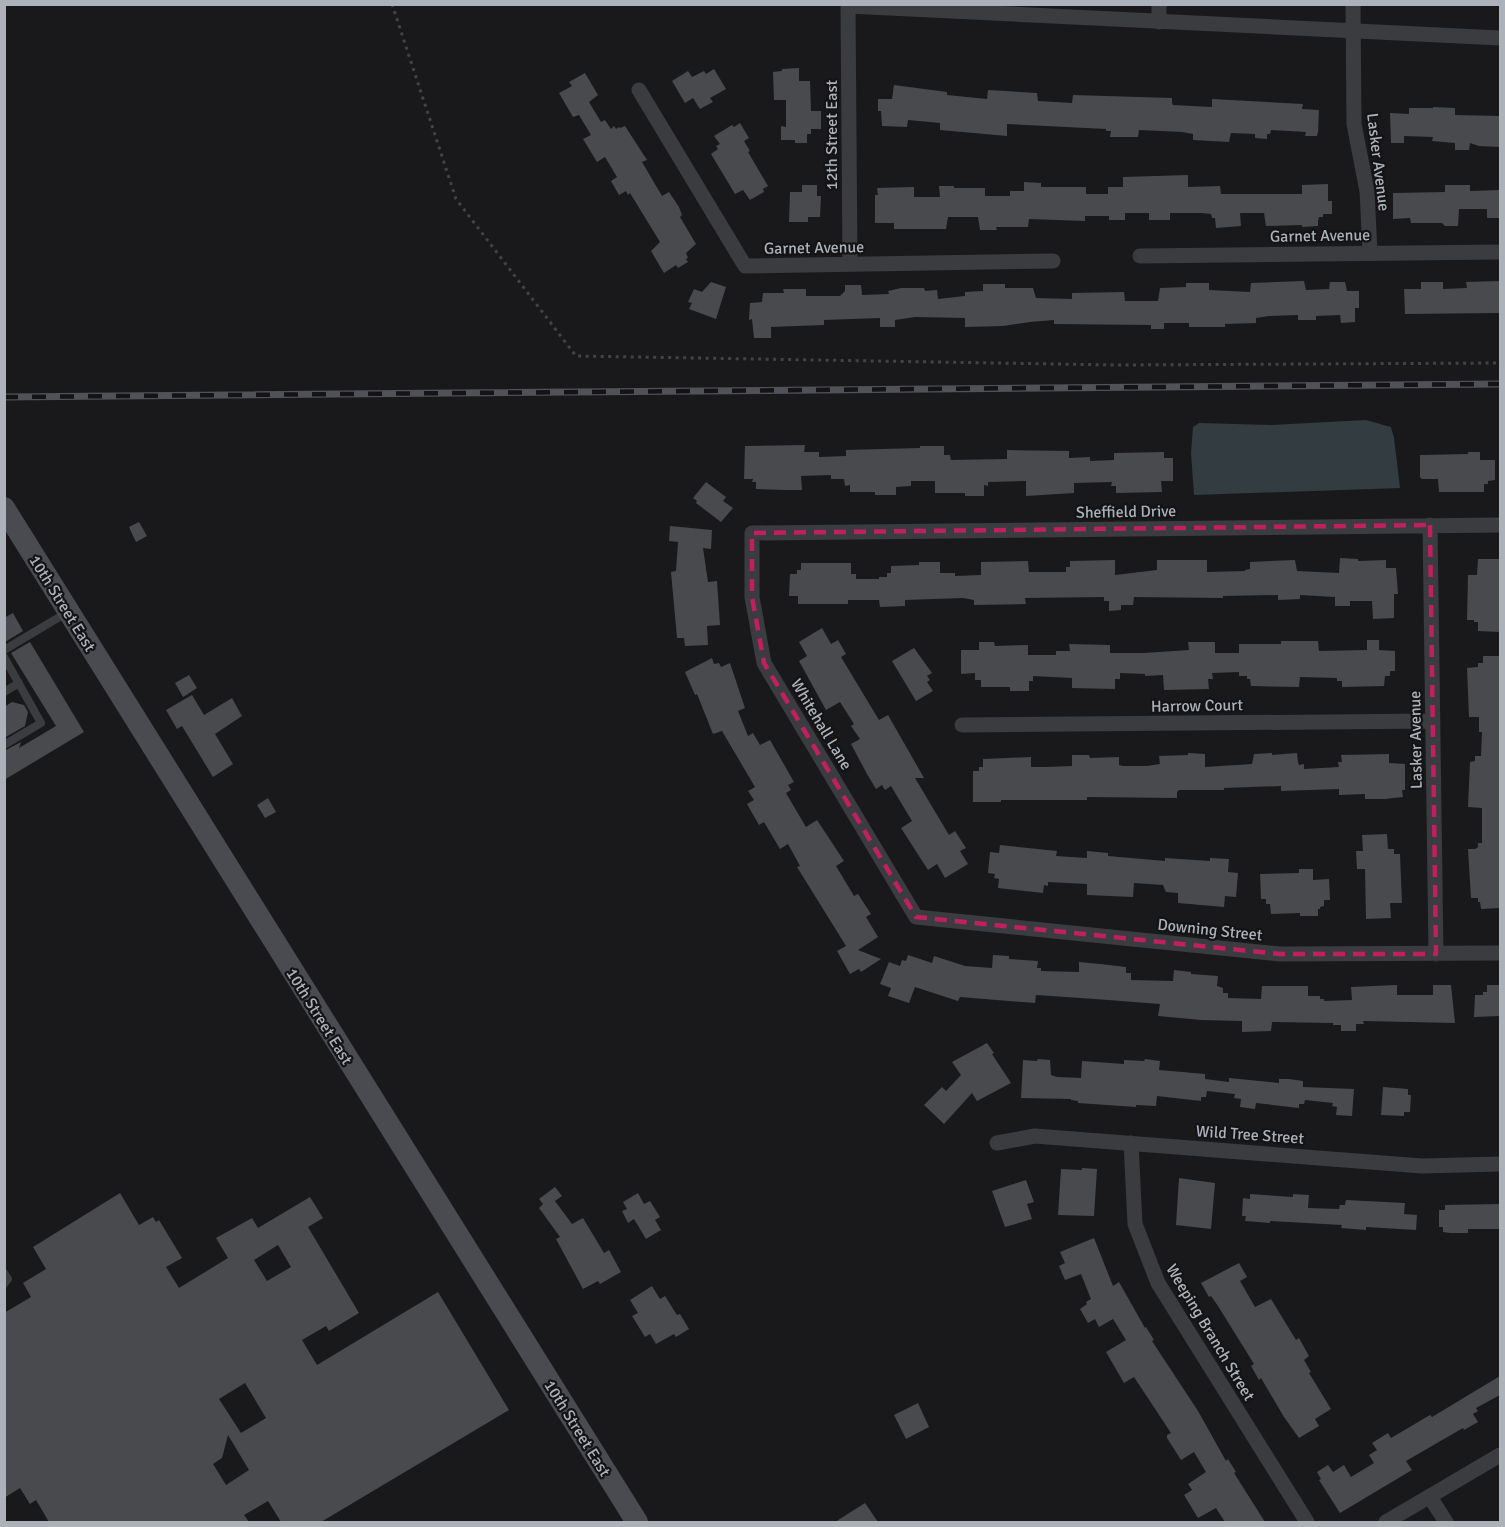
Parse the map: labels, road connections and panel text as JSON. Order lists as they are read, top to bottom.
{
  "streets": {
    "main road": ["10th Street East"],
    "street": [
      "12th Street East",
      "Lasker Avenue",
      "Garnet Avenue",
      "Sheffield Drive",
      "Harrow Court",
      "Whitehall Lane",
      "Downing Street",
      "Wild Tree Street",
      "Weeping Branch Street"
    ]
  },
  "crossings": [
    ["12th Street East", "Garnet Avenue"],
    ["Lasker Avenue", "Garnet Avenue"],
    ["Lasker Avenue", "Sheffield Drive"],
    ["Lasker Avenue", "Harrow Court"],
    ["Lasker Avenue", "Downing Street"],
    ["Sheffield Drive", "Whitehall Lane"],
    ["Whitehall Lane", "Downing Street"],
    ["Wild Tree Street", "Weeping Branch Street"]
  ]
}
